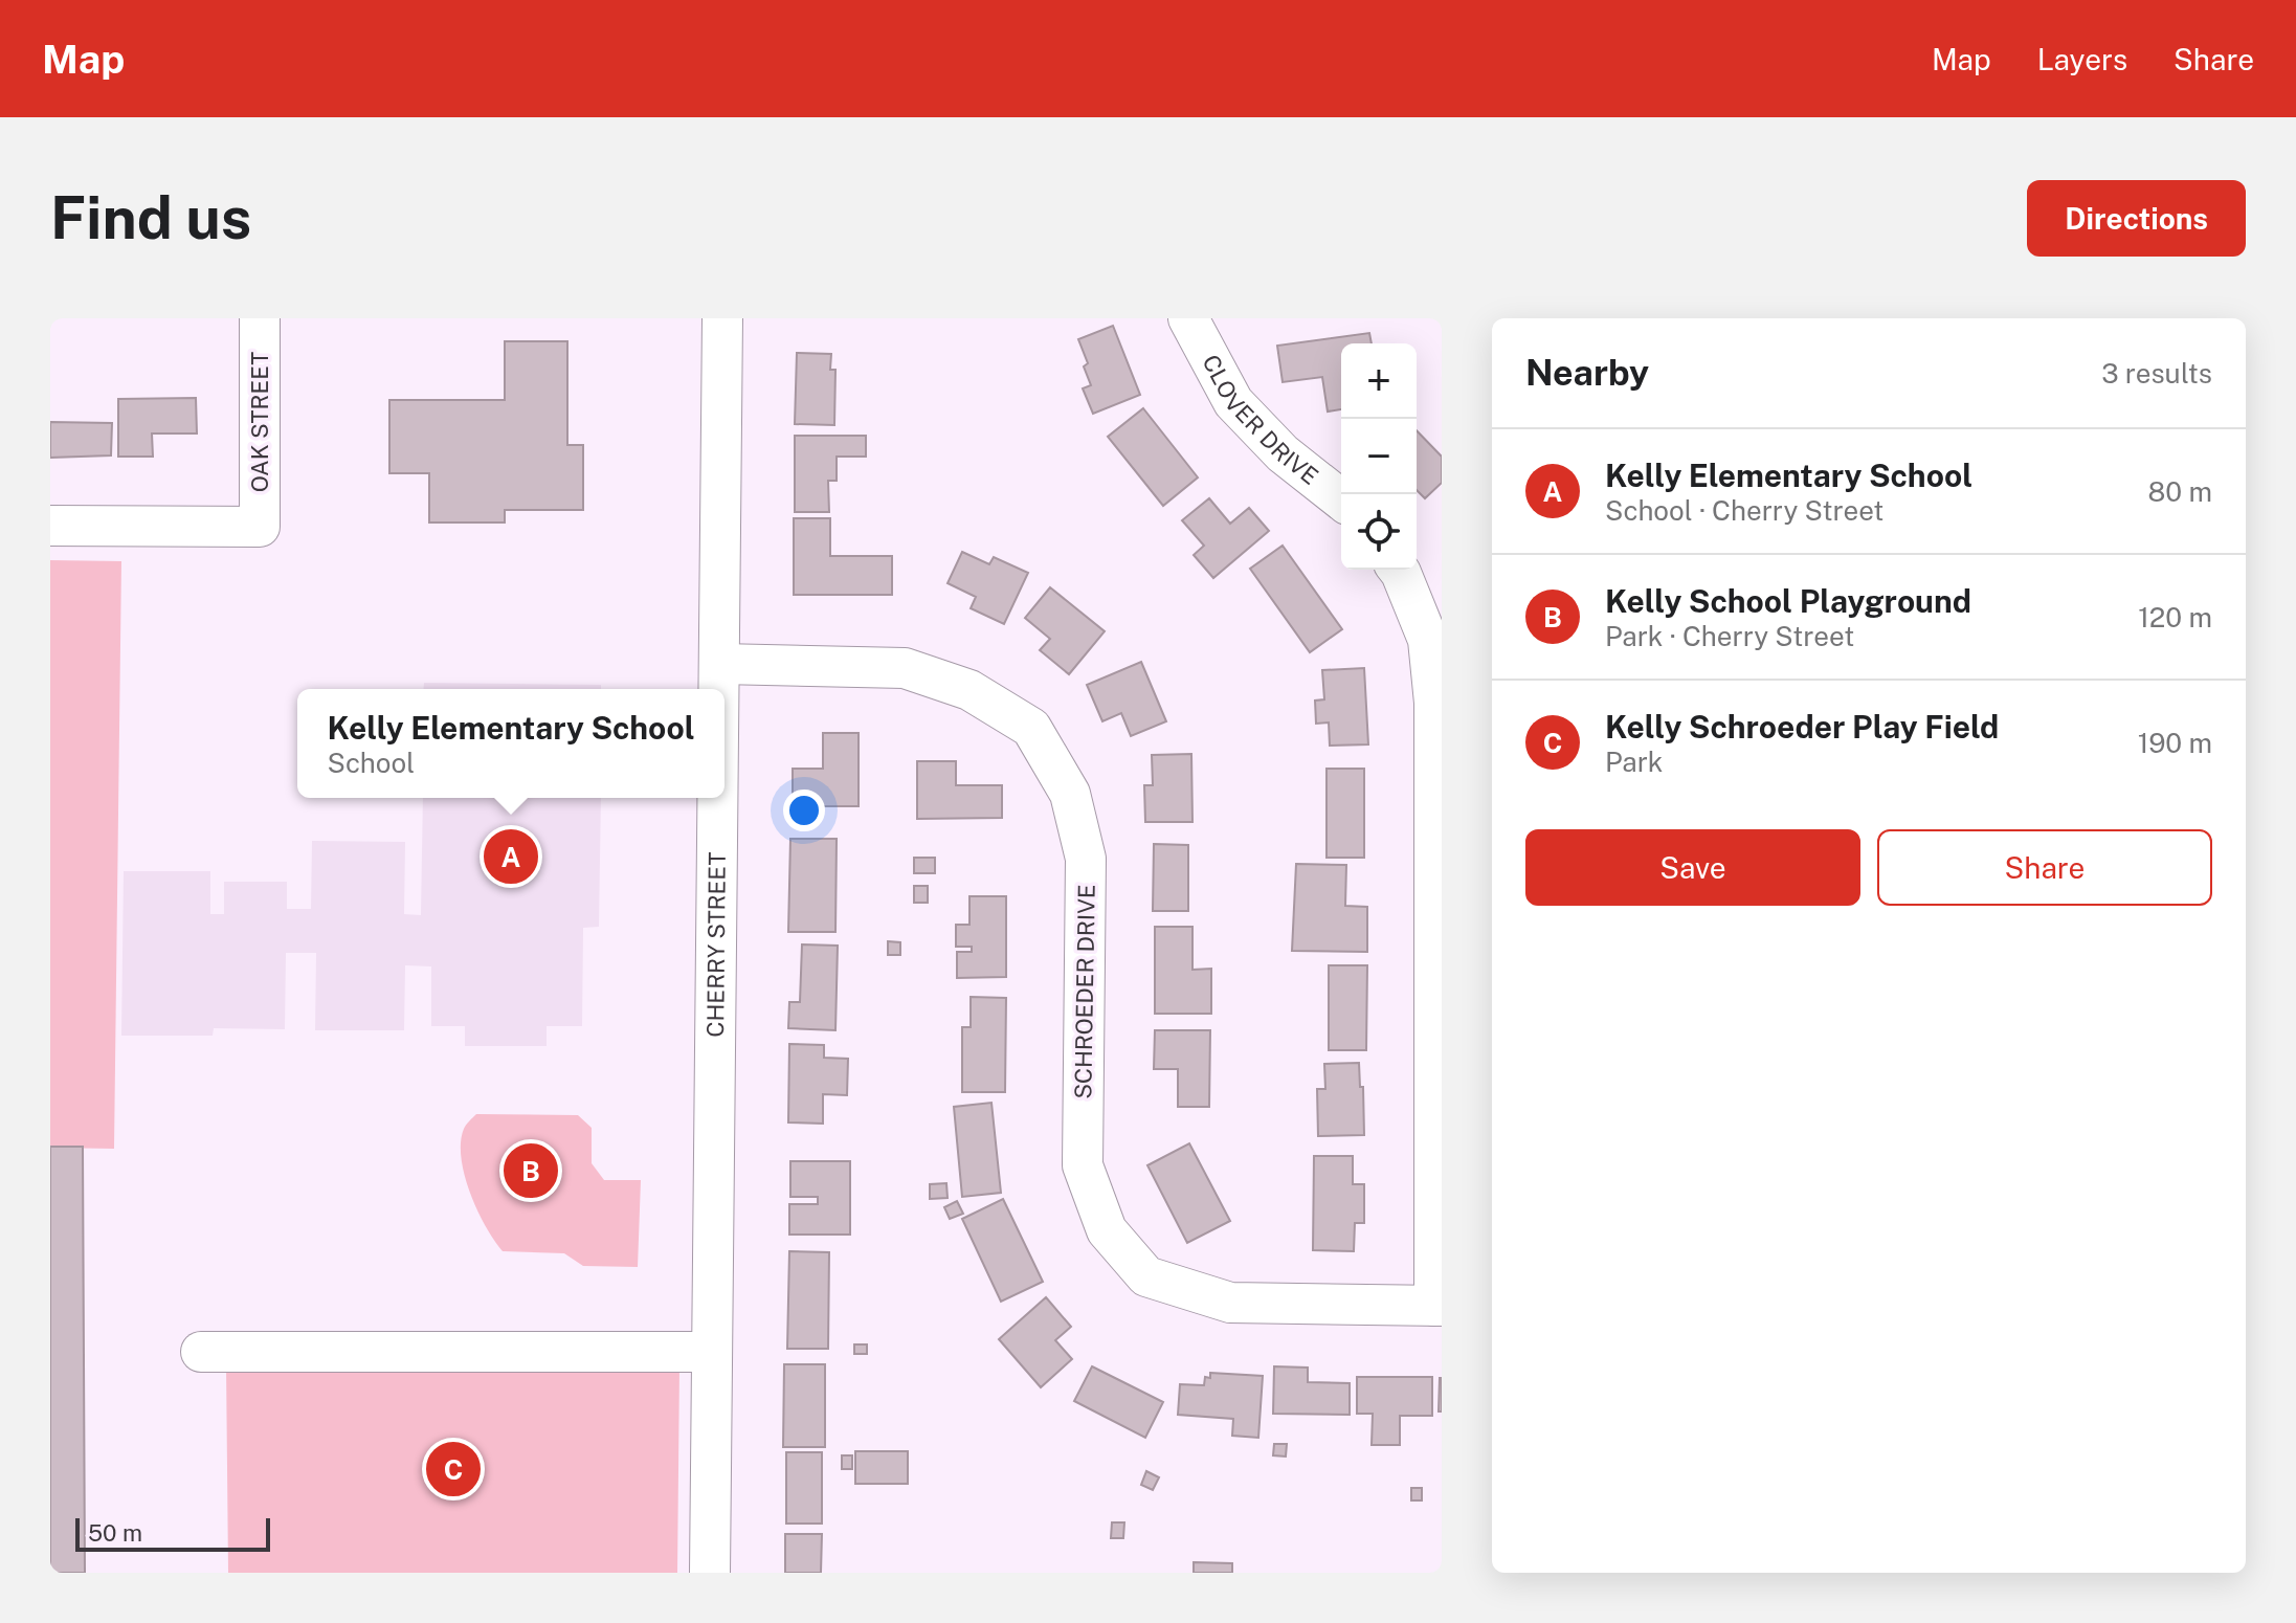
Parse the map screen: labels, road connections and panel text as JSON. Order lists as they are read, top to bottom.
{
  "streets": {
    "street": [
      "CLOVER DRIVE",
      "OAK STREET",
      "CHERRY STREET",
      "SCHROEDER DRIVE"
    ]
  },
  "crossings": [
    ["CHERRY STREET", "SCHROEDER DRIVE"]
  ],
  "scale_bar": "50 m",
  "page": {
    "header": "Map",
    "nav": ["Map", "Layers", "Share"],
    "buttons": [
      "Directions",
      ["Save", "Share"]
    ],
    "title": "Find us",
    "heading": ["Nearby", "3 results"],
    "map_buttons": ["+", "−"],
    "list": [
      {
        "mark": "A",
        "name": "Kelly Elementary School",
        "note": "School · Cherry Street",
        "value": "80 m"
      },
      {
        "mark": "B",
        "name": "Kelly School Playground",
        "note": "Park · Cherry Street",
        "value": "120 m"
      },
      {
        "mark": "C",
        "name": "Kelly Schroeder Play Field",
        "note": "Park",
        "value": "190 m"
      }
    ],
    "popup": ["Kelly Elementary School", "School"],
    "pins": ["A", "B", "C"],
    "scale": "50 m"
  }
}
